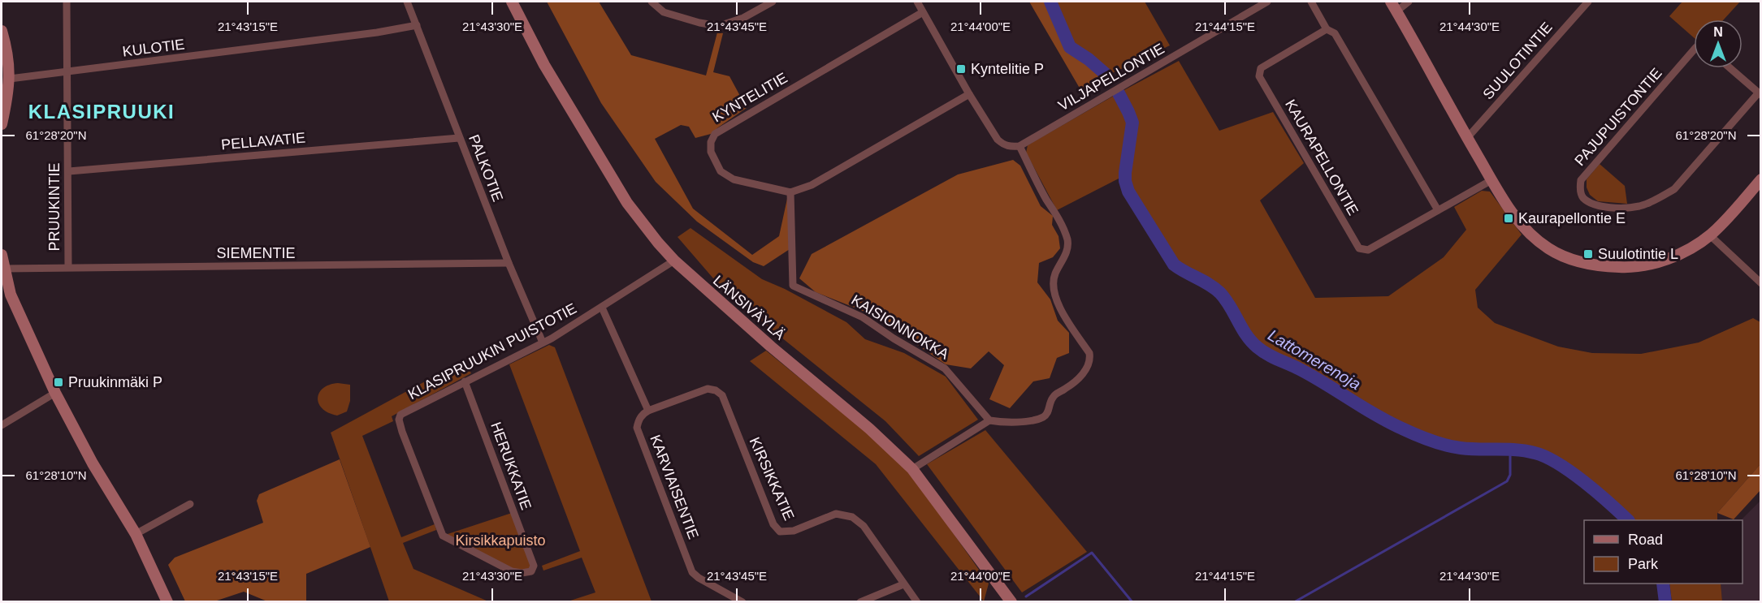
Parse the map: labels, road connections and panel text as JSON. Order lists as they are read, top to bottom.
{
  "streets": {
    "main road": ["LÄNSIVÄYLÄ"],
    "street": [
      "KULOTIE",
      "SUULOTINTIE",
      "VILJAPELLONTIE",
      "KYNTELITIE",
      "PAJUPUISTONTIE",
      "PELLAVATIE",
      "KAURAPELLONTIE",
      "PALKOTIE",
      "PRUUKINTIE",
      "SIEMENTIE",
      "KAISIONNOKKA",
      "KLASIPRUUKIN PUISTOTIE",
      "HERUKKATIE",
      "KIRSIKKATIE",
      "KARVIAISENTIE"
    ]
  },
  "crossings": [
    ["KULOTIE", "PALKOTIE"],
    ["KULOTIE", "PRUUKINTIE"],
    ["KYNTELITIE", "KAISIONNOKKA"],
    ["PELLAVATIE", "PALKOTIE"],
    ["PELLAVATIE", "PRUUKINTIE"],
    ["PALKOTIE", "SIEMENTIE"],
    ["PALKOTIE", "KLASIPRUUKIN PUISTOTIE"],
    ["PRUUKINTIE", "SIEMENTIE"],
    ["LÄNSIVÄYLÄ", "KLASIPRUUKIN PUISTOTIE"],
    ["KLASIPRUUKIN PUISTOTIE", "HERUKKATIE"],
    ["KIRSIKKATIE", "KARVIAISENTIE"]
  ],
  "districts": ["KLASIPRUUKI"],
  "water": ["Lattomerenoja"],
  "parks": ["Kirsikkapuisto"],
  "places": {
    "transit": [
      "Kyntelitie P",
      "Kaurapellontie E",
      "Suulotintie L",
      "Pruukinmäki P"
    ]
  },
  "legend": ["Road", "Park"],
  "north": "top",
  "coordinates": [
    "21°43'15\"E",
    "21°43'30\"E",
    "21°43'45\"E",
    "21°44'00\"E",
    "21°44'15\"E",
    "21°44'30\"E",
    "61°28'20\"N",
    "61°28'10\"N"
  ]
}
